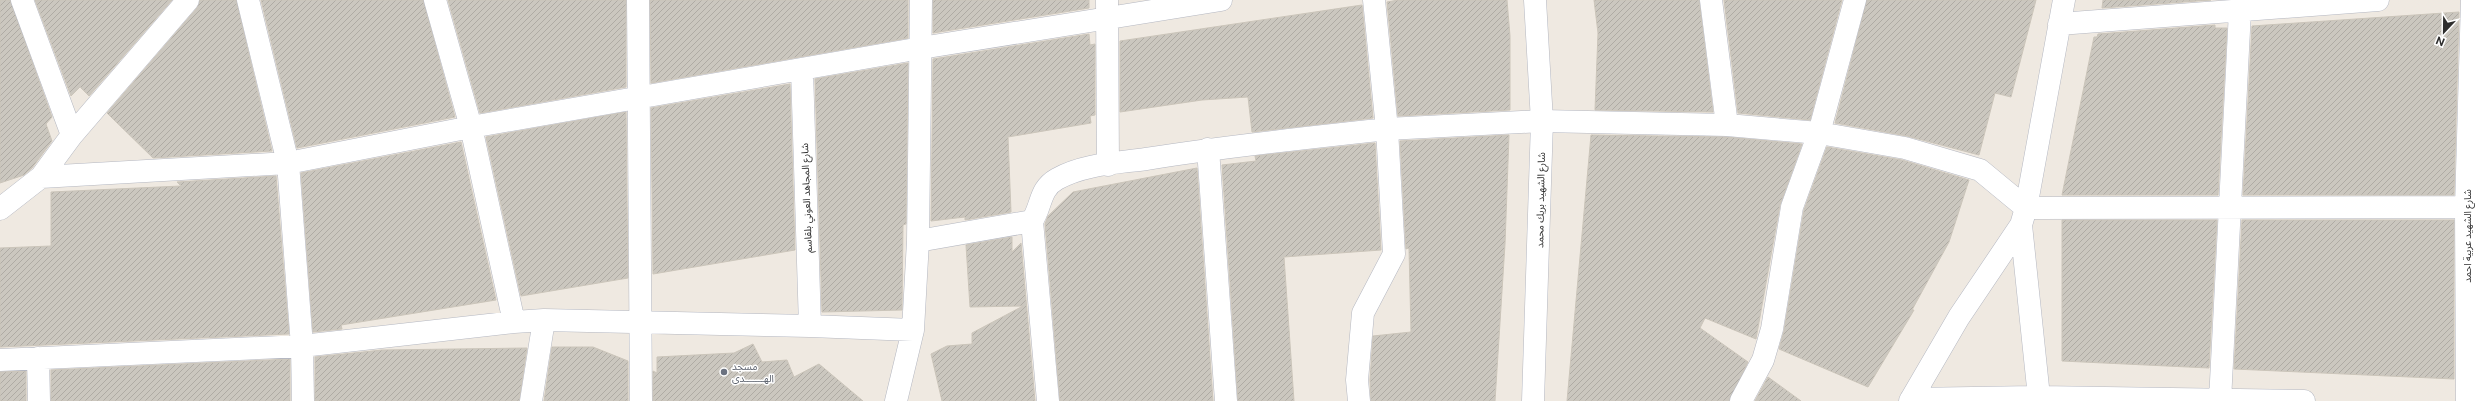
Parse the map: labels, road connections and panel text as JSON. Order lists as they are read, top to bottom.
{
  "streets": {
    "street": ["شارع المجاهد العوني بلقاسم", "شارع الشهيد بريك محمد", "شارع الشهيد عربية احمد"]
  },
  "places": ["مسجد الهـــــــدى"],
  "north": "bottom"
}
